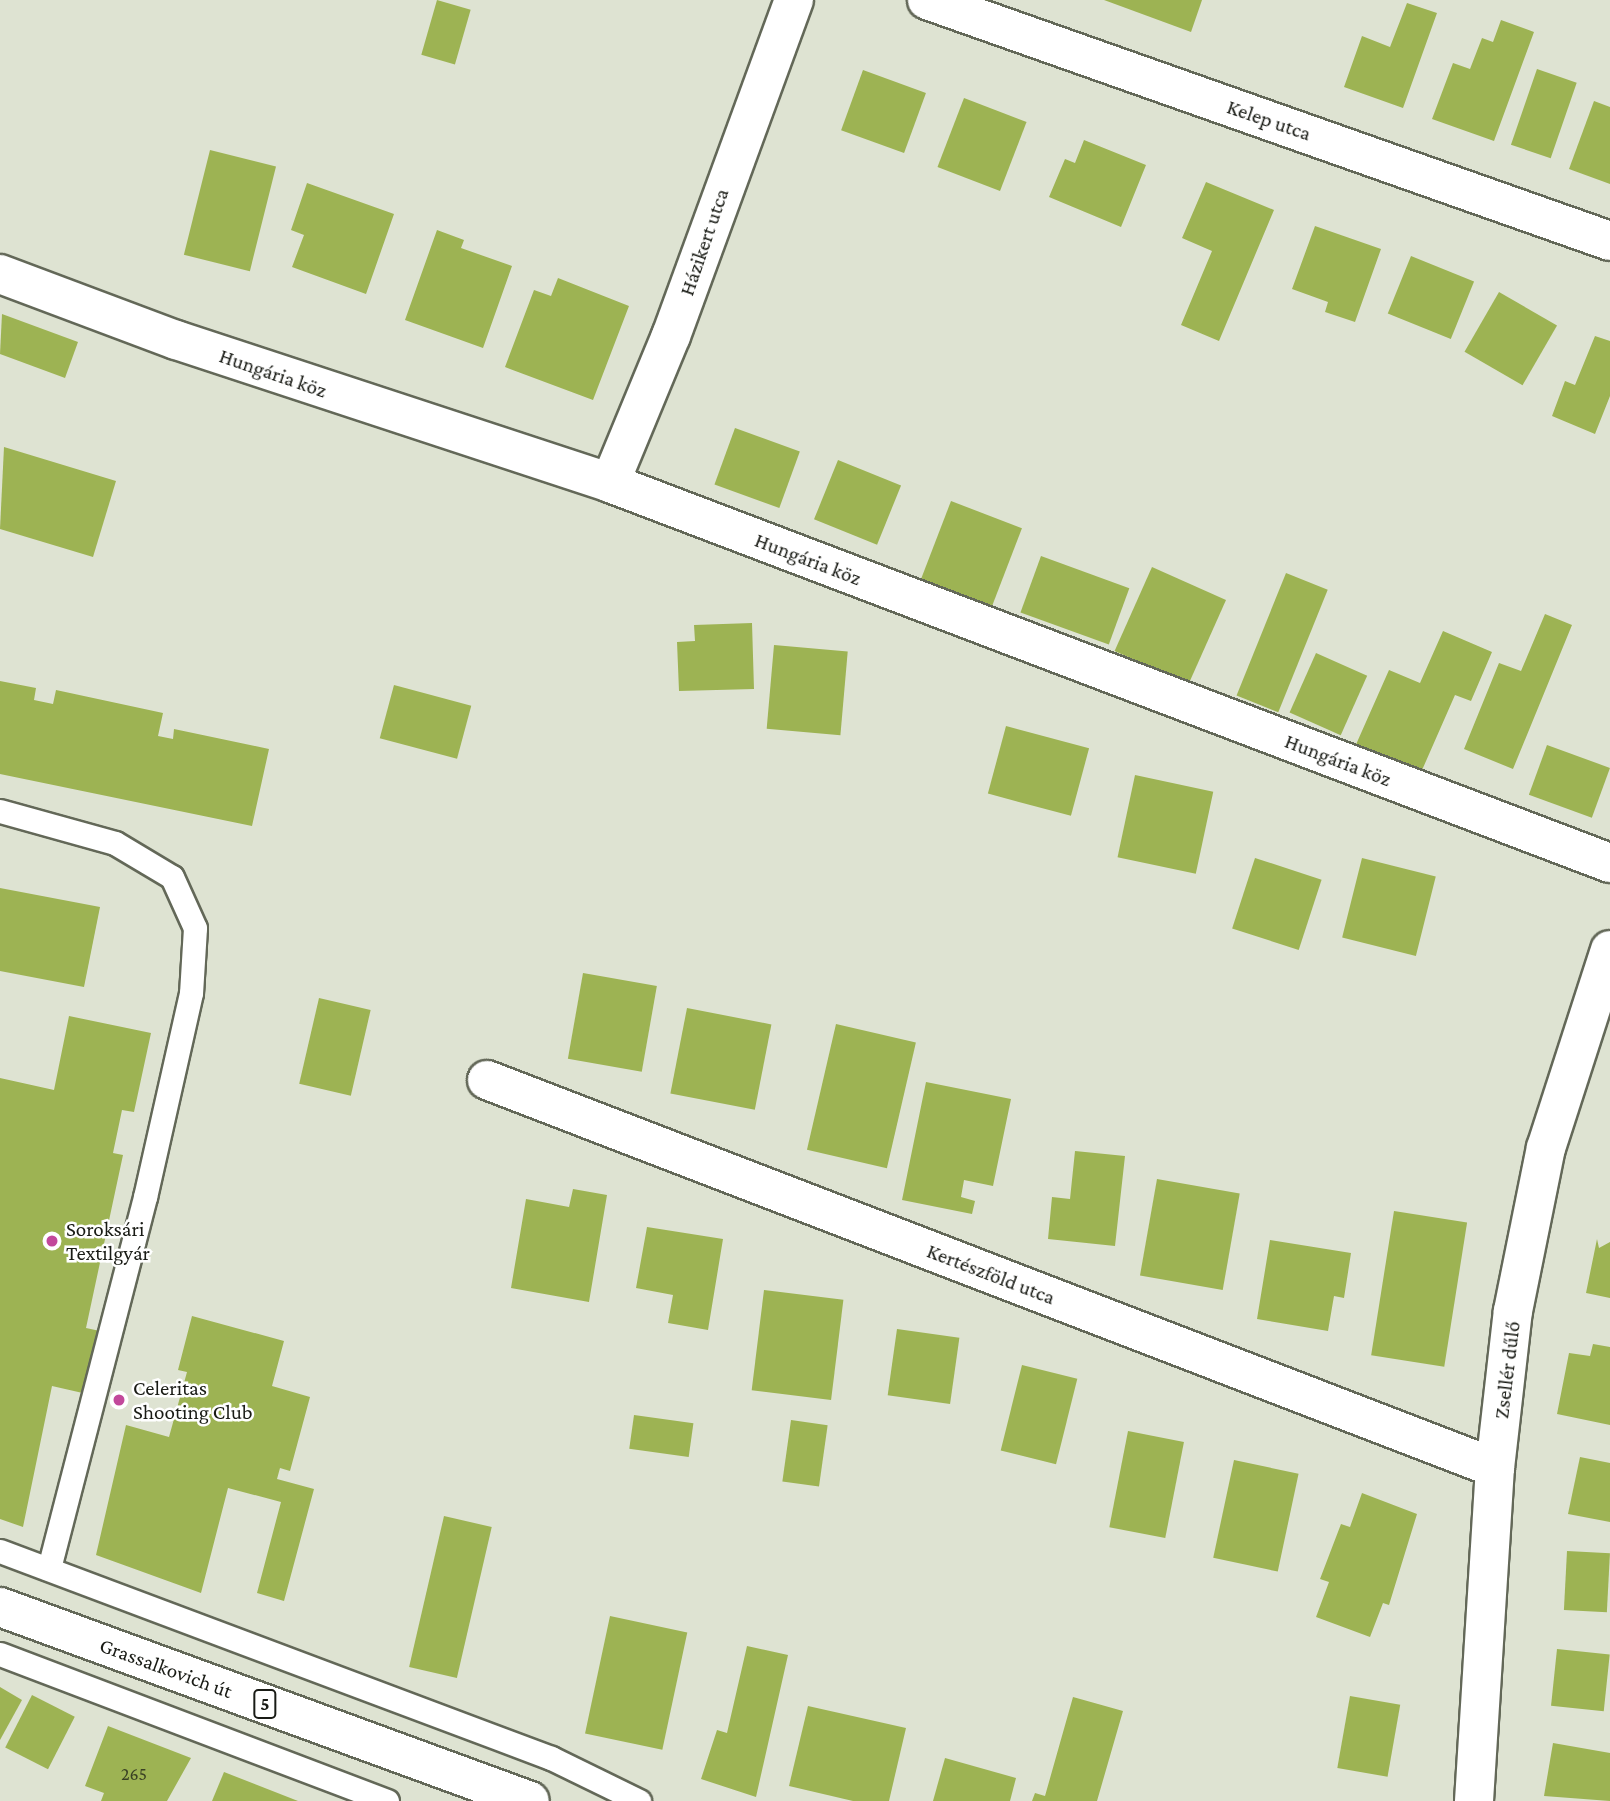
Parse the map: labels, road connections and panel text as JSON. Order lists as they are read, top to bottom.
{
  "streets": {
    "street": [
      "Kelep utca",
      "Házikert utca",
      "Hungária köz",
      "Kertészföld utca",
      "Zsellér dűlő",
      "Grassalkovich út",
      "5"
    ]
  },
  "crossings": [
    ["Házikert utca", "Hungária köz"],
    ["Kertészföld utca", "Zsellér dűlő"]
  ],
  "places": ["Soroksári Textilgyár", "Celeritas Shooting Club"],
  "house_numbers": ["265"]
}
